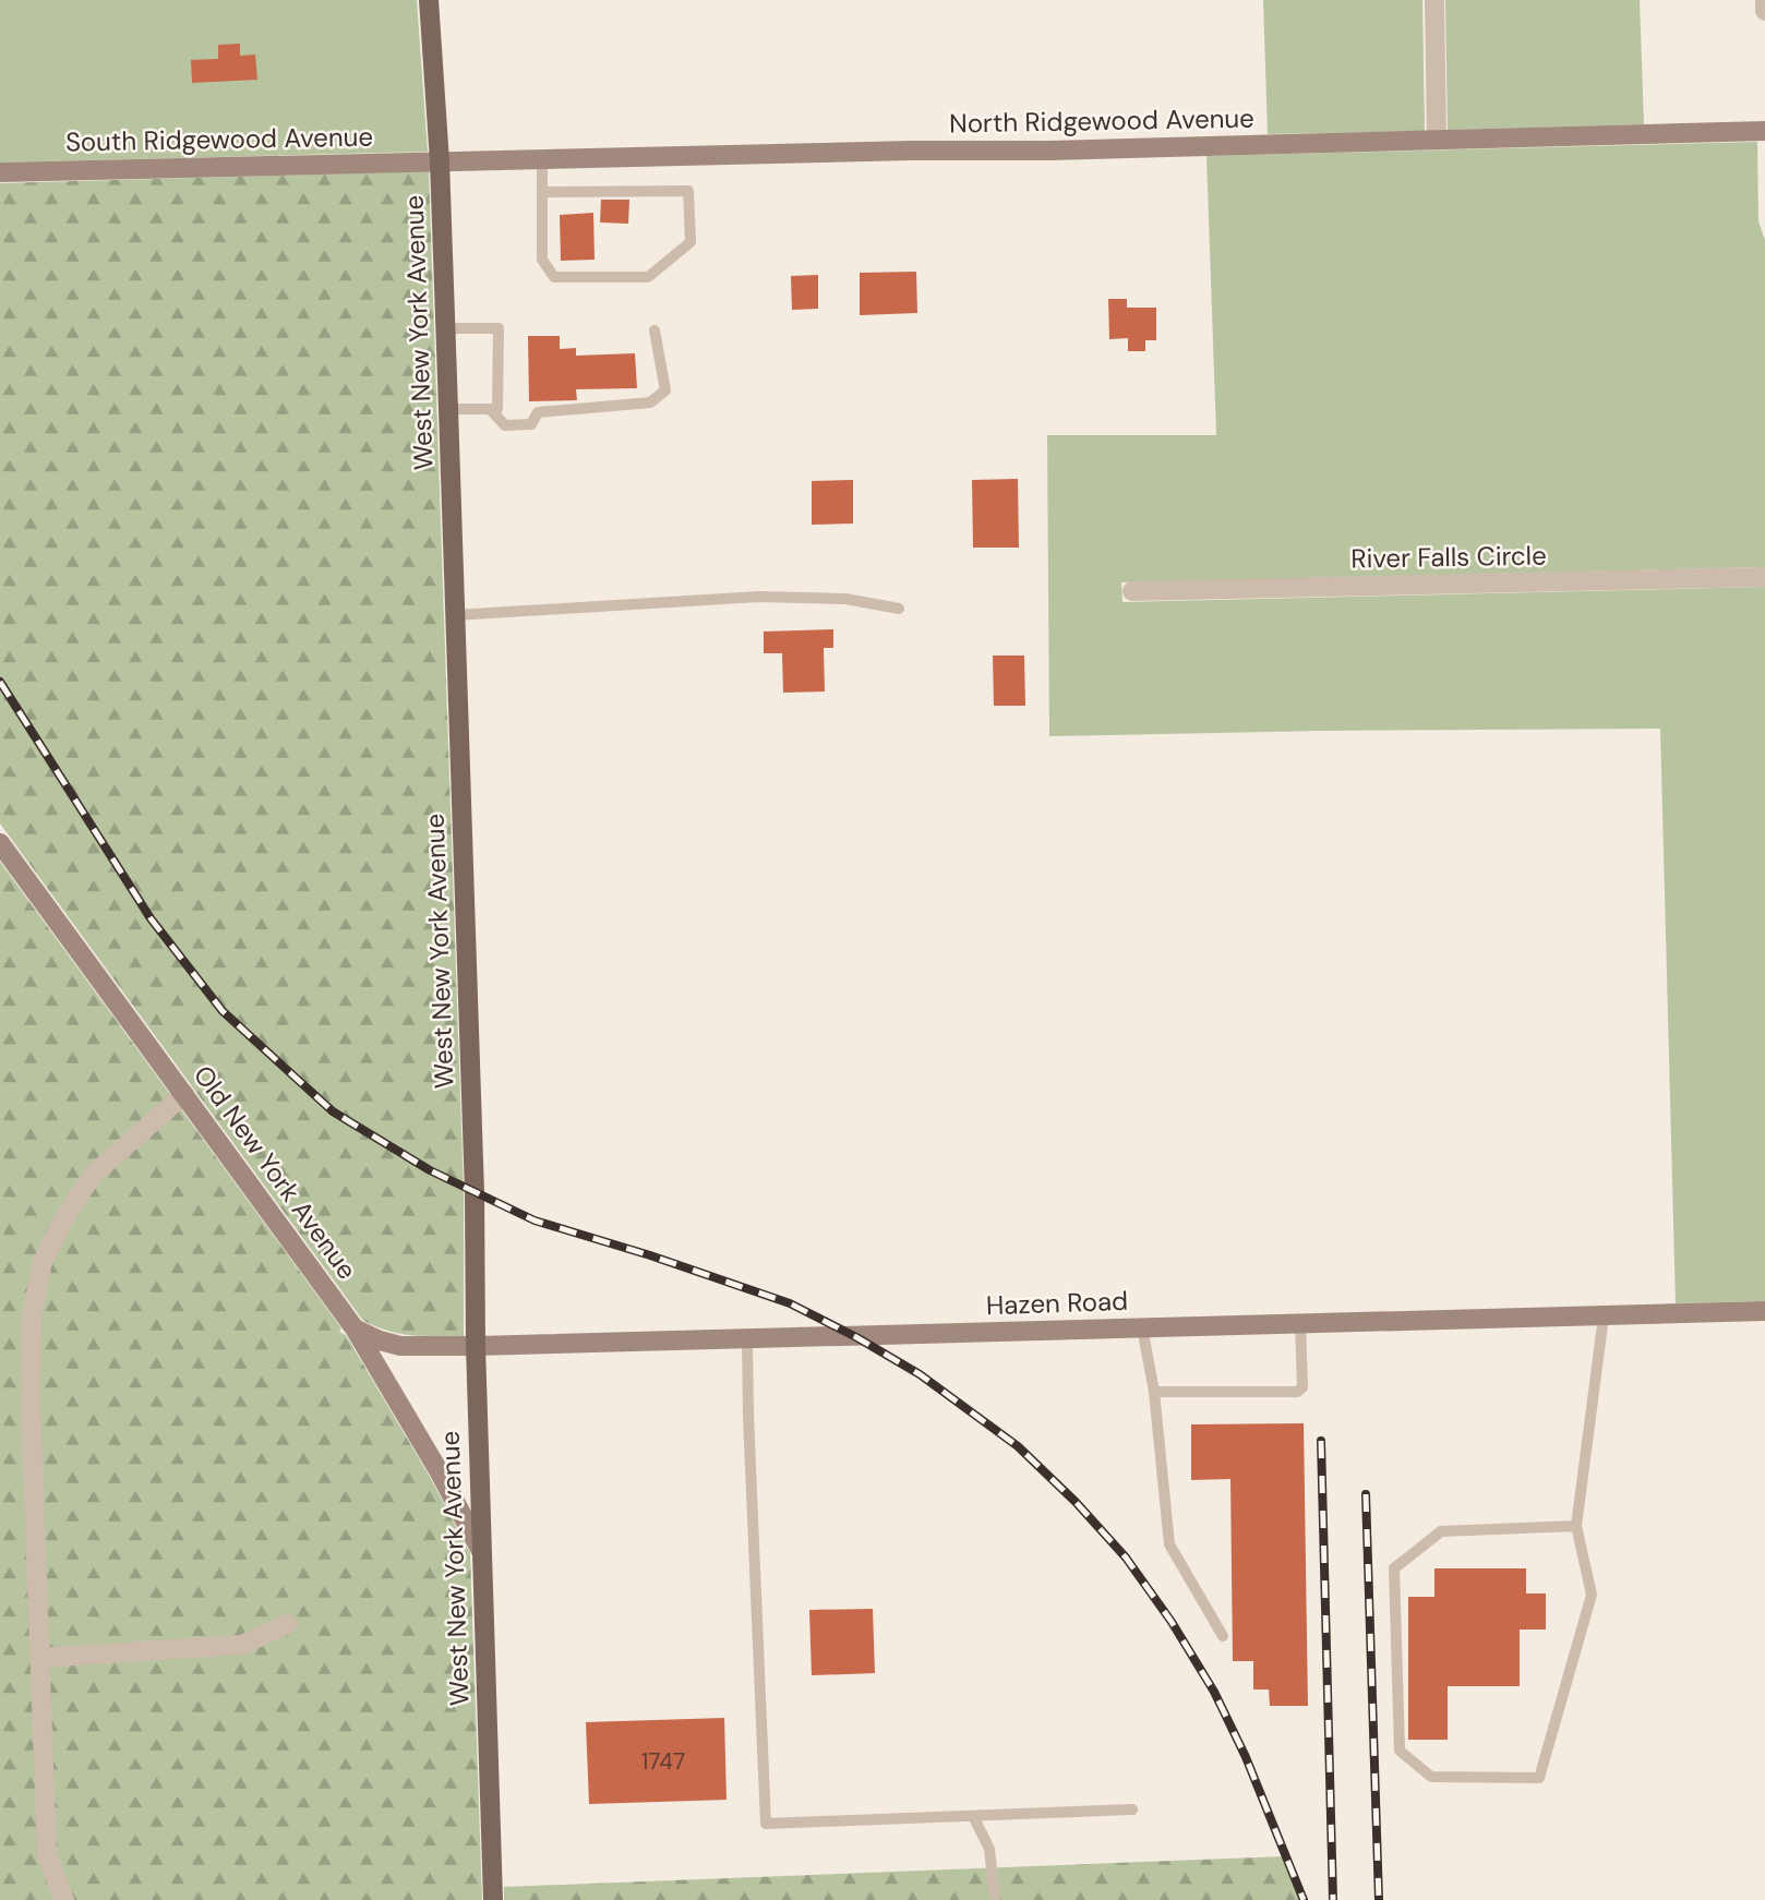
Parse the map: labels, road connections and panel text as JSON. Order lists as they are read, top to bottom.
{
  "streets": {
    "main road": ["West New York Avenue"],
    "street": [
      "North Ridgewood Avenue",
      "South Ridgewood Avenue",
      "River Falls Circle",
      "Old New York Avenue",
      "Hazen Road"
    ]
  },
  "crossings": [
    ["North Ridgewood Avenue", "South Ridgewood Avenue"],
    ["North Ridgewood Avenue", "West New York Avenue"],
    ["South Ridgewood Avenue", "West New York Avenue"],
    ["West New York Avenue", "Old New York Avenue"],
    ["West New York Avenue", "Hazen Road"],
    ["Old New York Avenue", "Hazen Road"]
  ],
  "house_numbers": ["1747"]
}
